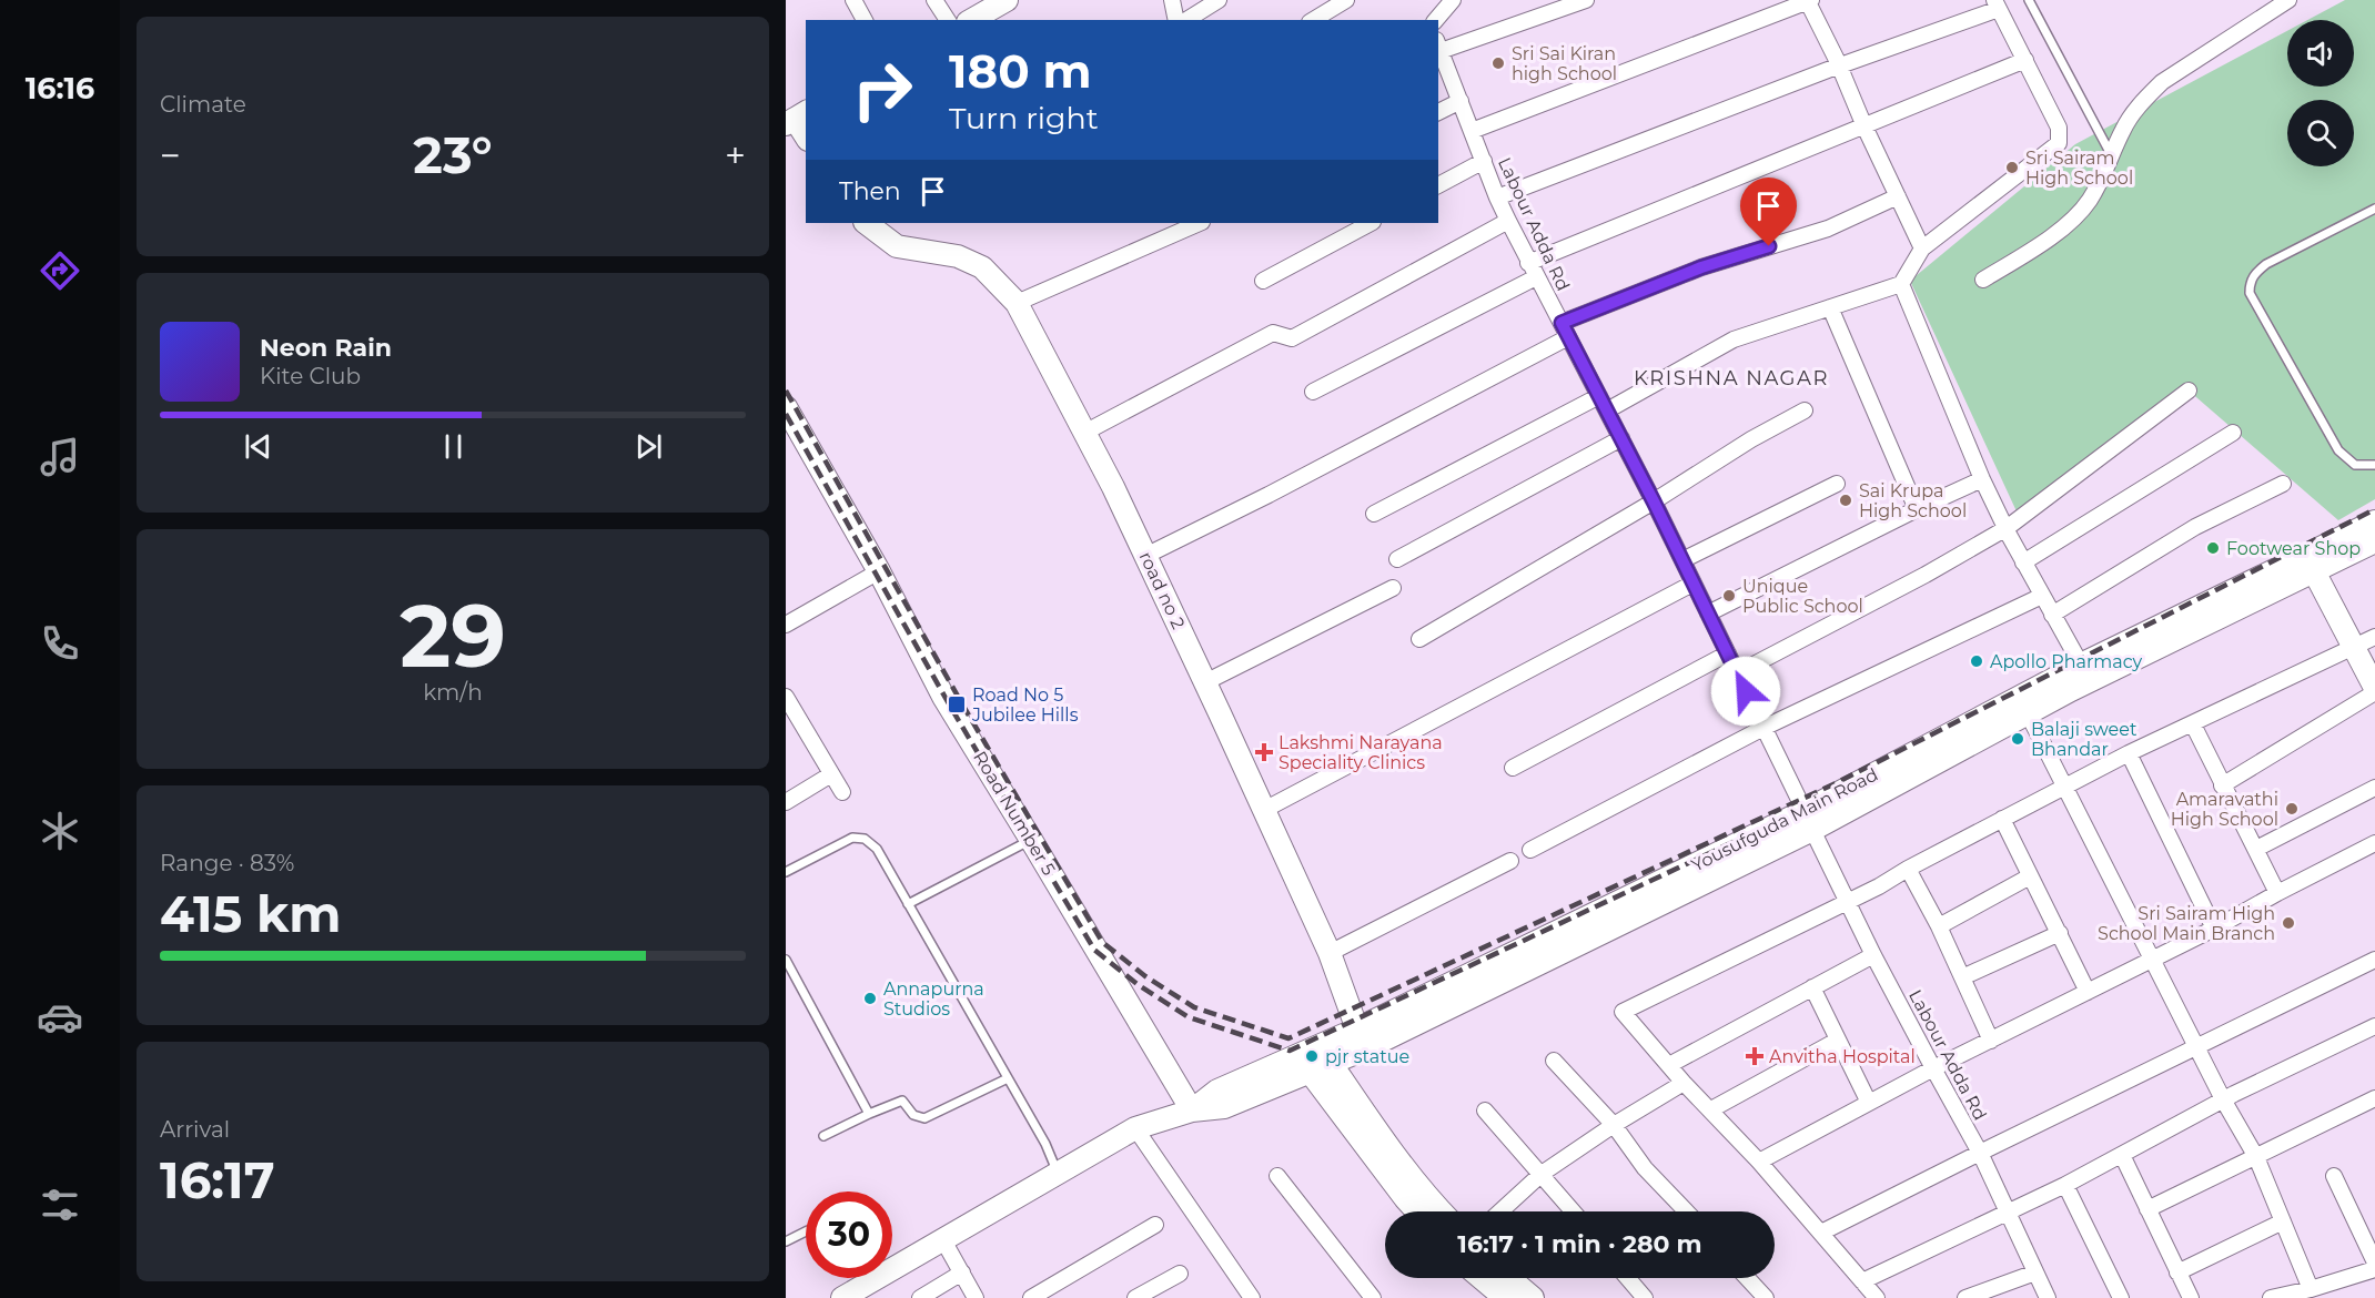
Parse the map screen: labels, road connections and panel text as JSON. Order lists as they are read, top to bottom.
{
  "streets": {
    "main road": ["road no 2", "Road Number 5", "Yousufguda Main Road"],
    "street": ["Labour Adda Rd"]
  },
  "crossings": [
    ["Labour Adda Rd", "Yousufguda Main Road"],
    ["road no 2", "Yousufguda Main Road"],
    ["Road Number 5", "Yousufguda Main Road"]
  ],
  "districts": ["KRISHNA NAGAR"],
  "places": {
    "other": [
      "Sri Sai Kiran high School",
      "Sri Sairam High School",
      "Sai Krupa High School",
      "Footwear Shop",
      "Unique Public School",
      "Apollo Pharmacy",
      "Balaji sweet Bhandar",
      "Amaravathi High School",
      "Sri Sairam High School Main Branch",
      "Annapurna Studios",
      "pjr statue"
    ],
    "transit": ["Road No 5 Jubilee Hills"],
    "health": ["Lakshmi Narayana Speciality Clinics", "Anvitha Hospital"]
  },
  "page": {
    "tabs": "16:16",
    "tile": [
      "Climate",
      ["29", "km/h"],
      ["Range · 83%", "415 km"],
      ["Arrival", "16:17"]
    ],
    "turn": ["180 m", "Turn right"],
    "heat": ["−", "23°", "+"],
    "then": "Then",
    "song": ["Neon Rain", "Kite Club"],
    "limit": "30",
    "trip": "16:17 · 1 min · 280 m"
  }
}
